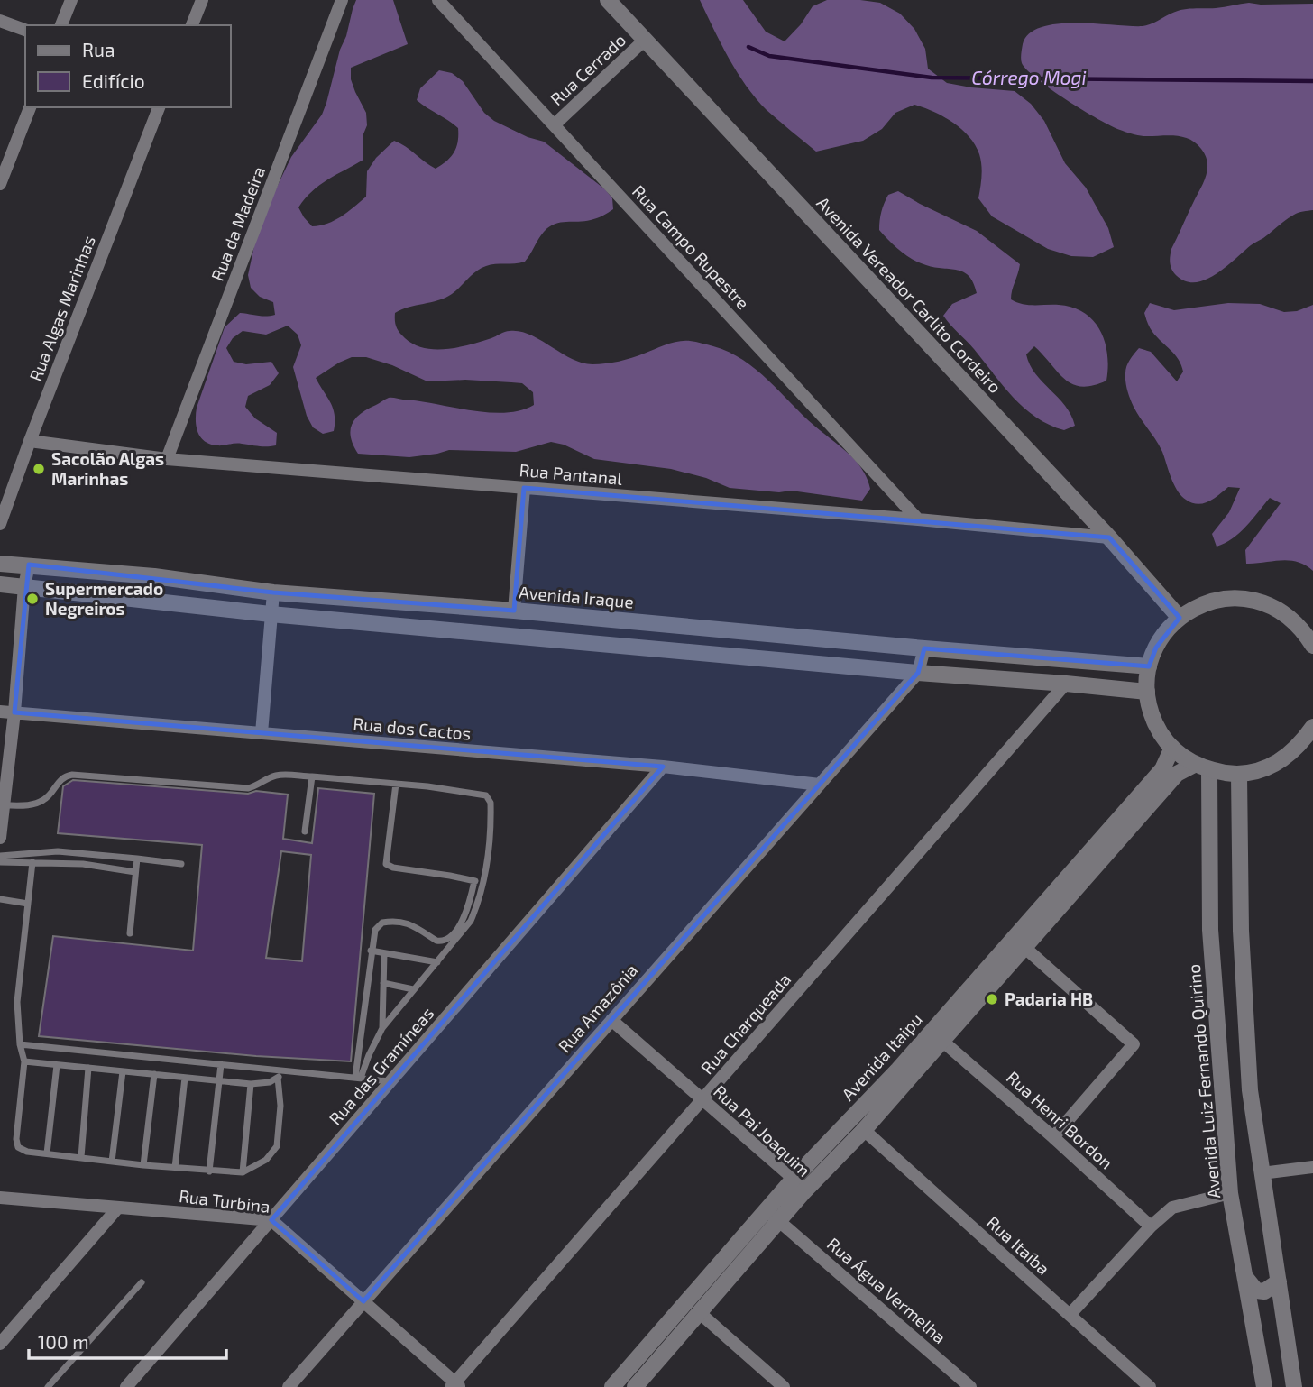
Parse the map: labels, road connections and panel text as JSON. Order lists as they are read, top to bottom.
{
  "streets": {
    "street": [
      "Rua Cerrado",
      "Rua da Madeira",
      "Rua Campo Rupestre",
      "Avenida Vereador Carlito Cordeiro",
      "Rua Algas Marinhas",
      "Rua Pantanal",
      "Avenida Iraque",
      "Rua dos Cactos",
      "Rua Amazônia",
      "Rua Charqueada",
      "Avenida Itaipu",
      "Rua das Gramíneas",
      "Avenida Luiz Fernando Quirino",
      "Rua Henri Bordon",
      "Rua Pai Joaquim",
      "Rua Turbina",
      "Rua Itaíba",
      "Rua Água Vermelha"
    ]
  },
  "crossings": [
    ["Rua Cerrado", "Rua Campo Rupestre"],
    ["Rua Cerrado", "Avenida Vereador Carlito Cordeiro"],
    ["Rua da Madeira", "Rua Pantanal"],
    ["Rua Campo Rupestre", "Rua Pantanal"],
    ["Avenida Vereador Carlito Cordeiro", "Rua Pantanal"],
    ["Rua Algas Marinhas", "Rua Pantanal"],
    ["Avenida Iraque", "Rua Amazônia"],
    ["Rua dos Cactos", "Rua Amazônia"],
    ["Rua dos Cactos", "Rua das Gramíneas"],
    ["Rua Amazônia", "Rua Pai Joaquim"],
    ["Rua Amazônia", "Rua Turbina"],
    ["Rua Charqueada", "Rua Pai Joaquim"],
    ["Rua Charqueada", "Rua Turbina"],
    ["Avenida Itaipu", "Rua Henri Bordon"],
    ["Avenida Itaipu", "Rua Pai Joaquim"],
    ["Avenida Itaipu", "Rua Itaíba"],
    ["Avenida Itaipu", "Rua Água Vermelha"],
    ["Rua das Gramíneas", "Rua Turbina"]
  ],
  "water": ["Córrego Mogi"],
  "places": ["Sacolão Algas Marinhas", "Supermercado Negreiros", "Padaria HB"],
  "legend": ["Rua", "Edifício"],
  "scale_bar": "100 m"
}
